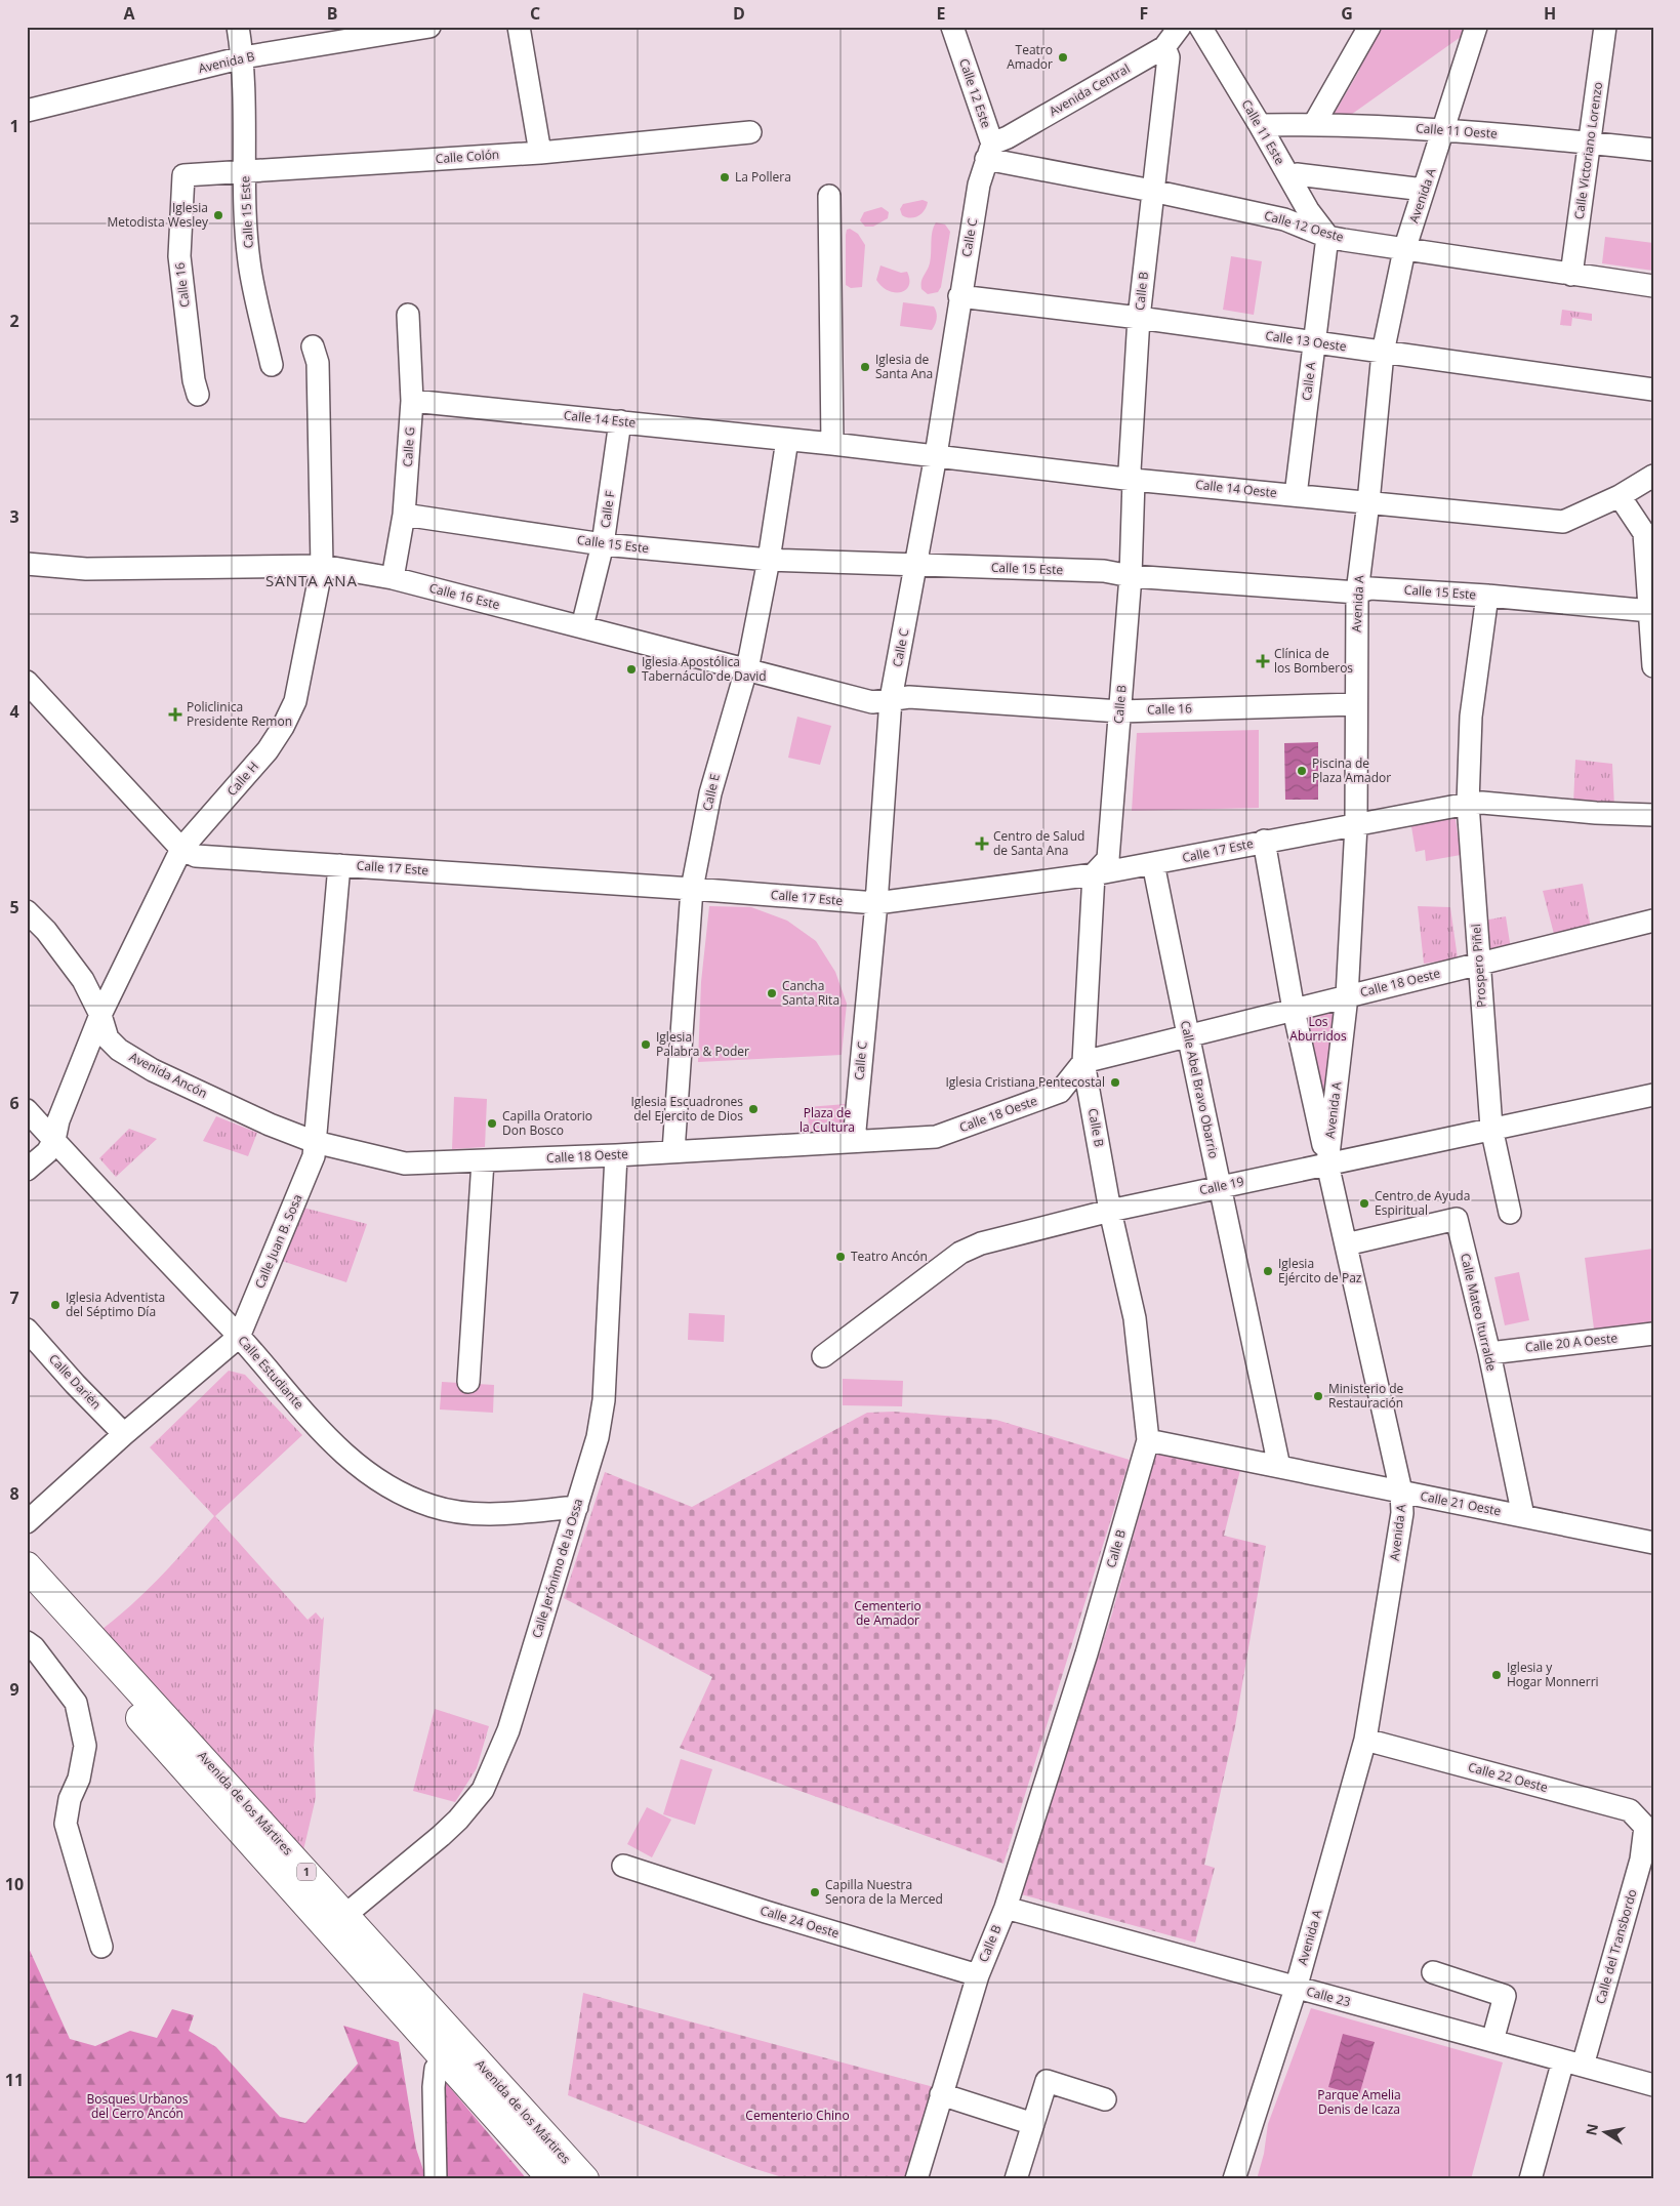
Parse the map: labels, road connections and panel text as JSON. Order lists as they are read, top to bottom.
{
  "streets": {
    "highway": ["Avenida de los Mártires", "1"],
    "street": [
      "Avenida B",
      "Avenida Central",
      "Calle 12 Este",
      "Calle 11 Oeste",
      "Calle 11 Este",
      "Calle Victoriano Lorenzo",
      "Calle Colón",
      "Avenida A",
      "Calle 15 Este",
      "Calle 12 Oeste",
      "Calle C",
      "Calle 16",
      "Calle B",
      "Calle 13 Oeste",
      "Calle A",
      "Calle 14 Este",
      "Calle G",
      "Calle 14 Oeste",
      "Calle F",
      "Calle 16 Este",
      "Calle H",
      "Calle E",
      "Calle 17 Este",
      "Prospero Piñel",
      "Calle 18 Oeste",
      "Avenida Ancón",
      "Calle Abel Bravo Obarrio",
      "Calle 19",
      "Calle Juan B. Sosa",
      "Calle Mateo Iturralde",
      "Calle 20 A Oeste",
      "Calle Estudiante",
      "Calle Darién",
      "Calle 21 Oeste",
      "Calle Jerónimo de la Ossa",
      "Calle 22 Oeste",
      "Calle 24 Oeste",
      "Calle del Transbordo",
      "Calle 23"
    ]
  },
  "crossings": [
    ["Avenida B", "Calle 15 Este"],
    ["Avenida Central", "Calle 12 Este"],
    ["Avenida Central", "Calle 12 Oeste"],
    ["Avenida Central", "Calle C"],
    ["Avenida Central", "Calle B"],
    ["Calle 12 Este", "Calle 12 Oeste"],
    ["Calle 12 Este", "Calle C"],
    ["Calle 11 Oeste", "Calle 11 Este"],
    ["Calle 11 Oeste", "Calle Victoriano Lorenzo"],
    ["Calle 11 Oeste", "Avenida A"],
    ["Calle 11 Este", "Calle 12 Oeste"],
    ["Calle 11 Este", "Calle A"],
    ["Calle Victoriano Lorenzo", "Calle 12 Oeste"],
    ["Calle Colón", "Calle 15 Este"],
    ["Calle Colón", "Calle 16"],
    ["Avenida A", "Calle 15 Este"],
    ["Avenida A", "Calle 12 Oeste"],
    ["Avenida A", "Calle 16"],
    ["Avenida A", "Calle 13 Oeste"],
    ["Avenida A", "Calle 14 Oeste"],
    ["Avenida A", "Calle 17 Este"],
    ["Avenida A", "Calle 18 Oeste"],
    ["Avenida A", "Calle 19"],
    ["Avenida A", "Calle Mateo Iturralde"],
    ["Avenida A", "Calle 21 Oeste"],
    ["Avenida A", "Calle 22 Oeste"],
    ["Avenida A", "Calle 23"],
    ["Calle 15 Este", "Calle C"],
    ["Calle 15 Este", "Calle B"],
    ["Calle 15 Este", "Calle G"],
    ["Calle 15 Este", "Calle F"],
    ["Calle 15 Este", "Calle E"],
    ["Calle 15 Este", "Prospero Piñel"],
    ["Calle 12 Oeste", "Calle C"],
    ["Calle 12 Oeste", "Calle B"],
    ["Calle 12 Oeste", "Calle A"],
    ["Calle C", "Calle 16"],
    ["Calle C", "Calle 13 Oeste"],
    ["Calle C", "Calle 14 Oeste"],
    ["Calle C", "Calle 16 Este"],
    ["Calle C", "Calle 17 Este"],
    ["Calle C", "Calle 18 Oeste"],
    ["Calle 16", "Calle B"],
    ["Calle 16", "Calle 16 Este"],
    ["Calle B", "Calle 13 Oeste"],
    ["Calle B", "Calle 14 Oeste"],
    ["Calle B", "Calle 17 Este"],
    ["Calle B", "Calle 18 Oeste"],
    ["Calle B", "Calle 19"],
    ["Calle B", "Calle 21 Oeste"],
    ["Calle B", "Calle 24 Oeste"],
    ["Calle B", "Calle 23"],
    ["Calle 13 Oeste", "Calle A"],
    ["Calle A", "Calle 14 Oeste"],
    ["Calle 14 Este", "Calle G"],
    ["Calle 14 Este", "Calle 14 Oeste"],
    ["Calle 14 Este", "Calle F"],
    ["Calle 14 Este", "Calle E"],
    ["Calle G", "Calle 16 Este"],
    ["Calle 14 Oeste", "Calle E"],
    ["Calle F", "Calle 16 Este"],
    ["Calle 16 Este", "Calle H"],
    ["Calle 16 Este", "Calle E"],
    ["Calle H", "Calle 17 Este"],
    ["Calle H", "Avenida Ancón"],
    ["Calle H", "Calle Estudiante"],
    ["Calle E", "Calle 17 Este"],
    ["Calle E", "Calle 18 Oeste"],
    ["Calle 17 Este", "Prospero Piñel"],
    ["Calle 17 Este", "Calle Abel Bravo Obarrio"],
    ["Calle 17 Este", "Calle Juan B. Sosa"],
    ["Prospero Piñel", "Calle 18 Oeste"],
    ["Prospero Piñel", "Calle 19"],
    ["Calle 18 Oeste", "Avenida Ancón"],
    ["Calle 18 Oeste", "Calle Abel Bravo Obarrio"],
    ["Calle 18 Oeste", "Calle Juan B. Sosa"],
    ["Calle 18 Oeste", "Calle Jerónimo de la Ossa"],
    ["Avenida Ancón", "Calle Juan B. Sosa"],
    ["Calle Abel Bravo Obarrio", "Calle 19"],
    ["Calle Abel Bravo Obarrio", "Calle 21 Oeste"],
    ["Calle Juan B. Sosa", "Calle Estudiante"],
    ["Calle Juan B. Sosa", "Calle Darién"],
    ["Calle Mateo Iturralde", "Calle 20 A Oeste"],
    ["Calle Mateo Iturralde", "Calle 21 Oeste"],
    ["Calle Estudiante", "Calle Jerónimo de la Ossa"],
    ["Calle Jerónimo de la Ossa", "Avenida de los Mártires"],
    ["Calle 22 Oeste", "Calle del Transbordo"],
    ["Calle del Transbordo", "Calle 23"]
  ],
  "districts": ["SANTA ANA"],
  "parks": [
    "Los Aburridos",
    "Plaza de la Cultura",
    "Cementerio de Amador",
    "Parque Amelia Denis de Icaza",
    "Bosques Urbanos del Cerro Ancón",
    "Cementerio Chino"
  ],
  "places": {
    "other": [
      "Teatro Amador",
      "La Pollera",
      "Iglesia Metodista Wesley",
      "Iglesia de Santa Ana",
      "Iglesia Apostólica Tabernáculo de David",
      "Piscina de Plaza Amador",
      "Cancha Santa Rita",
      "Iglesia Palabra & Poder",
      "Iglesia Cristiana Pentecostal",
      "Iglesia Escuadrones del Ejercito de Dios",
      "Capilla Oratorio Don Bosco",
      "Centro de Ayuda Espiritual",
      "Teatro Ancón",
      "Iglesia Ejército de Paz",
      "Iglesia Adventista del Séptimo Día",
      "Ministerio de Restauración",
      "Iglesia y Hogar Monnerri",
      "Capilla Nuestra Senora de la Merced"
    ],
    "health": ["Clínica de los Bomberos", "Policlinica Presidente Remon", "Centro de Salud de Santa Ana"]
  },
  "north": "left",
  "grid": {
    "columns": [
      "A",
      "B",
      "C",
      "D",
      "E",
      "F",
      "G",
      "H"
    ],
    "rows": [
      "1",
      "2",
      "3",
      "4",
      "5",
      "6",
      "7",
      "8",
      "9",
      "10",
      "11"
    ]
  }
}
